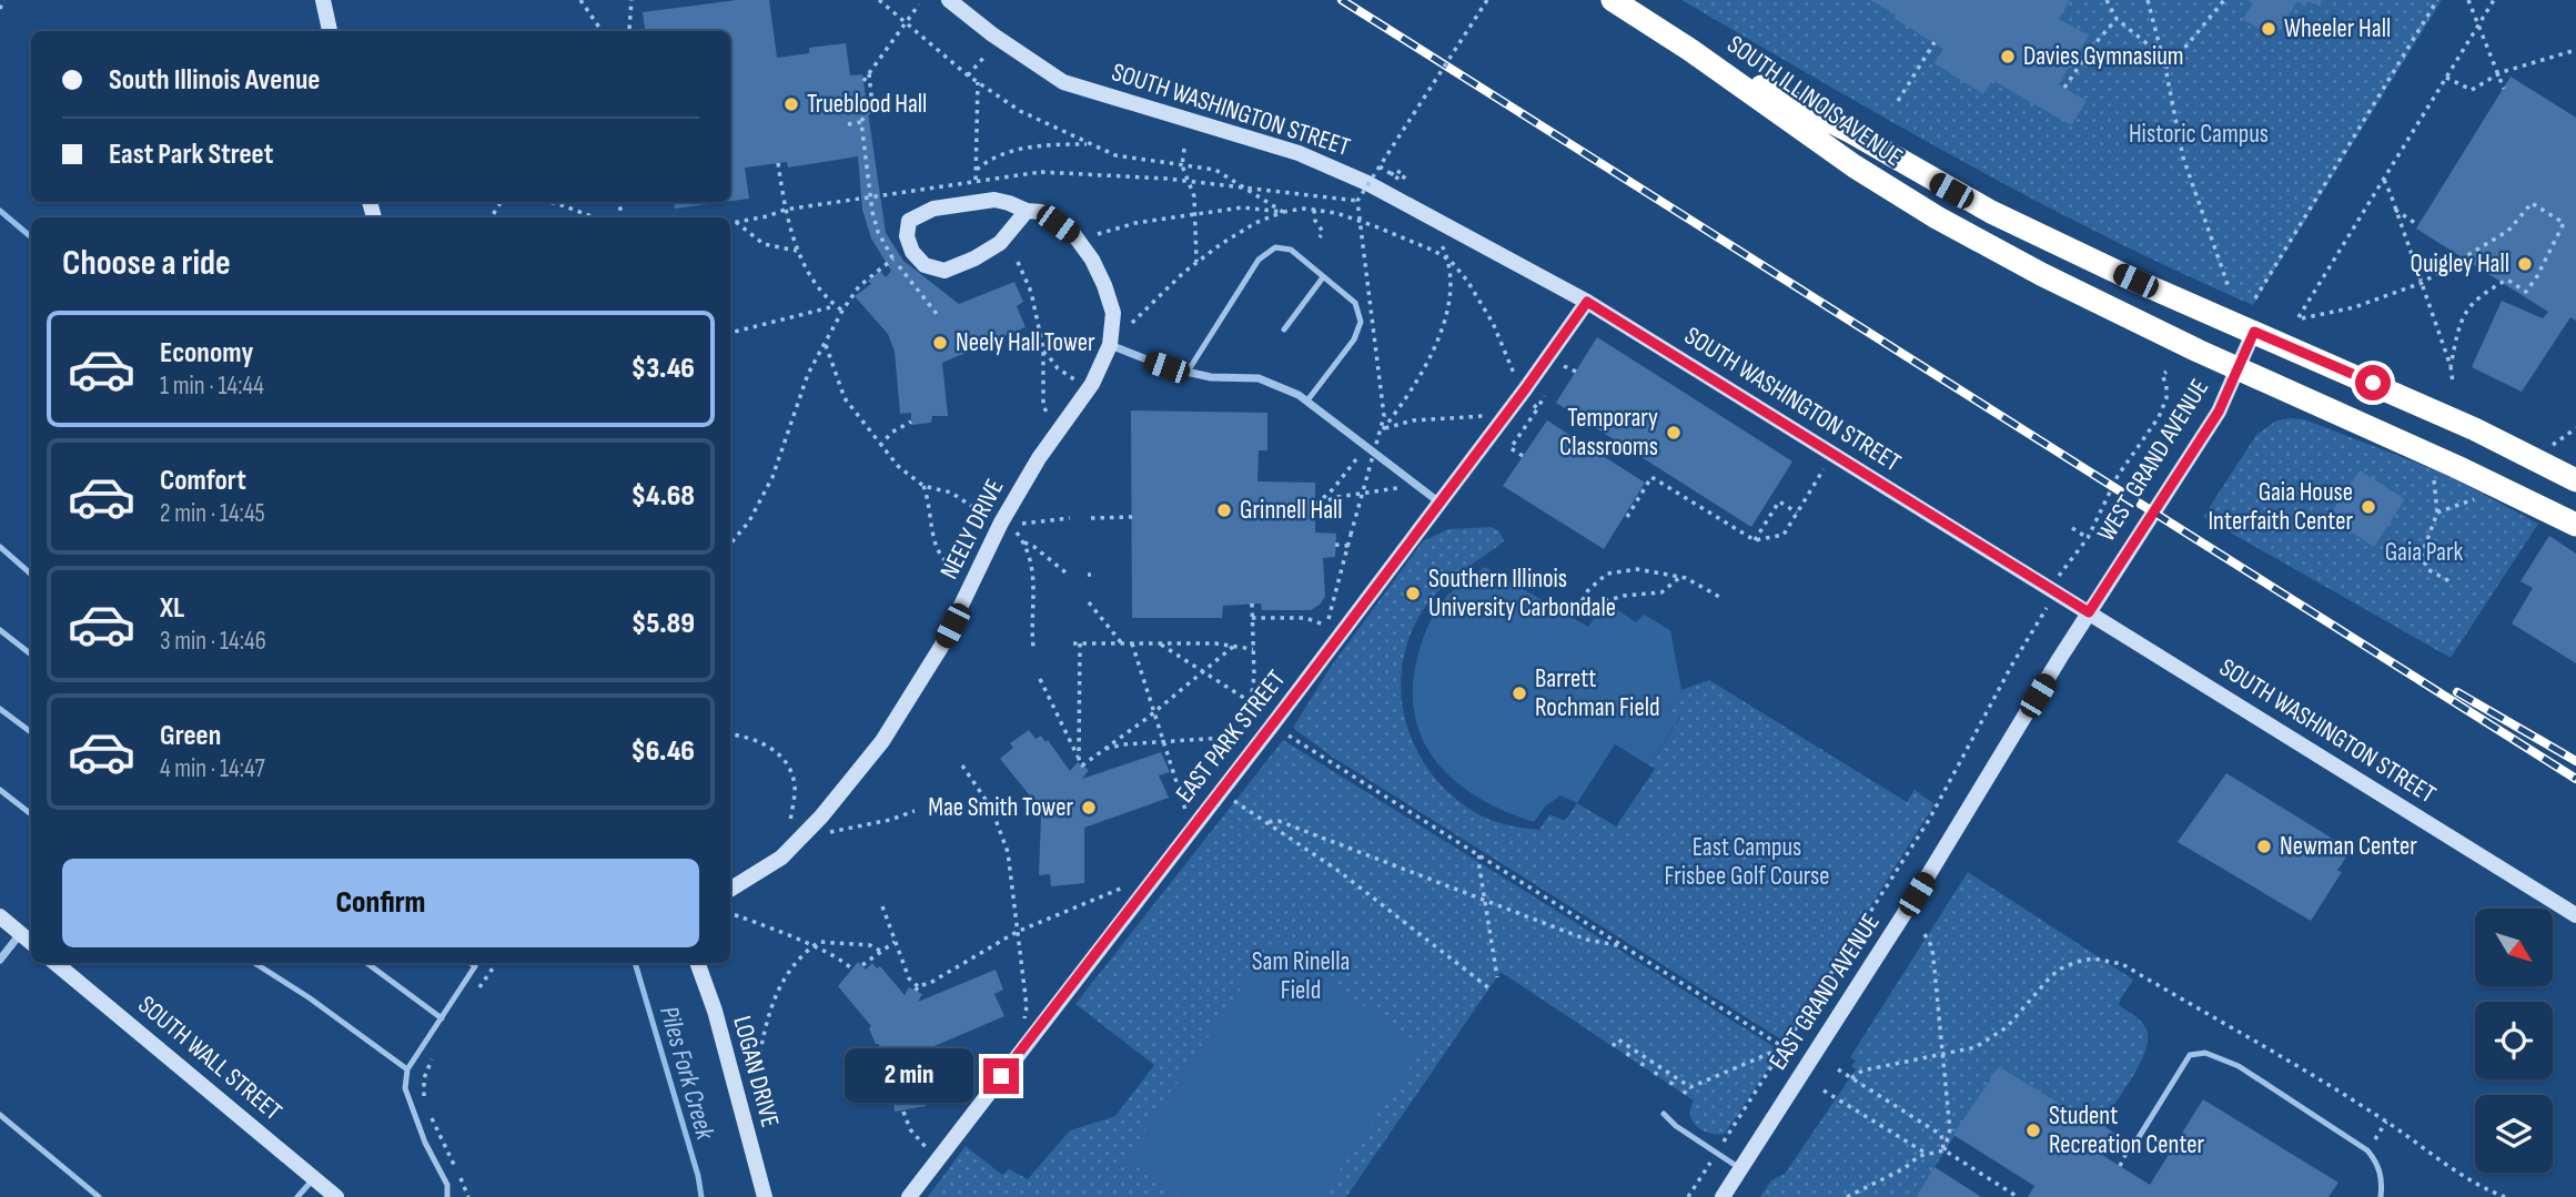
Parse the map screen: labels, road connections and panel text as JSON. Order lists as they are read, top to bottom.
{
  "streets": {
    "highway": ["SOUTH ILLINOIS AVENUE"],
    "street": [
      "SOUTH WASHINGTON STREET",
      "WEST GRAND AVENUE",
      "NEELY DRIVE",
      "EAST PARK STREET",
      "EAST GRAND AVENUE",
      "SOUTH WALL STREET",
      "LOGAN DRIVE"
    ]
  },
  "crossings": [
    ["SOUTH ILLINOIS AVENUE", "WEST GRAND AVENUE"],
    ["SOUTH WASHINGTON STREET", "WEST GRAND AVENUE"],
    ["SOUTH WASHINGTON STREET", "EAST PARK STREET"],
    ["SOUTH WASHINGTON STREET", "EAST GRAND AVENUE"],
    ["WEST GRAND AVENUE", "EAST GRAND AVENUE"]
  ],
  "water": ["Piles Fork Creek"],
  "parks": [
    "Historic Campus",
    "Gaia Park",
    "East Campus Frisbee Golf Course",
    "Sam Rinella Field"
  ],
  "places": [
    "Wheeler Hall",
    "Davies Gymnasium",
    "Trueblood Hall",
    "Quigley Hall",
    "Neely Hall Tower",
    "Temporary Classrooms",
    "Gaia House Interfaith Center",
    "Grinnell Hall",
    "Southern Illinois University Carbondale",
    "Barrett Rochman Field",
    "Mae Smith Tower",
    "Newman Center",
    "Student Recreation Center"
  ],
  "north": "bottom right",
  "page": {
    "banner": ["South Illinois Avenue", "East Park Street"],
    "heading": "Choose a ride",
    "list": [
      {
        "name": "Economy",
        "note": "1 min · 14:44",
        "value": "$3.46"
      },
      {
        "name": "Comfort",
        "note": "2 min · 14:45",
        "value": "$4.68"
      },
      {
        "name": "XL",
        "note": "3 min · 14:46",
        "value": "$5.89"
      },
      {
        "name": "Green",
        "note": "4 min · 14:47",
        "value": "$6.46"
      }
    ],
    "buttons": "Confirm",
    "bubble": "2 min"
  }
}
